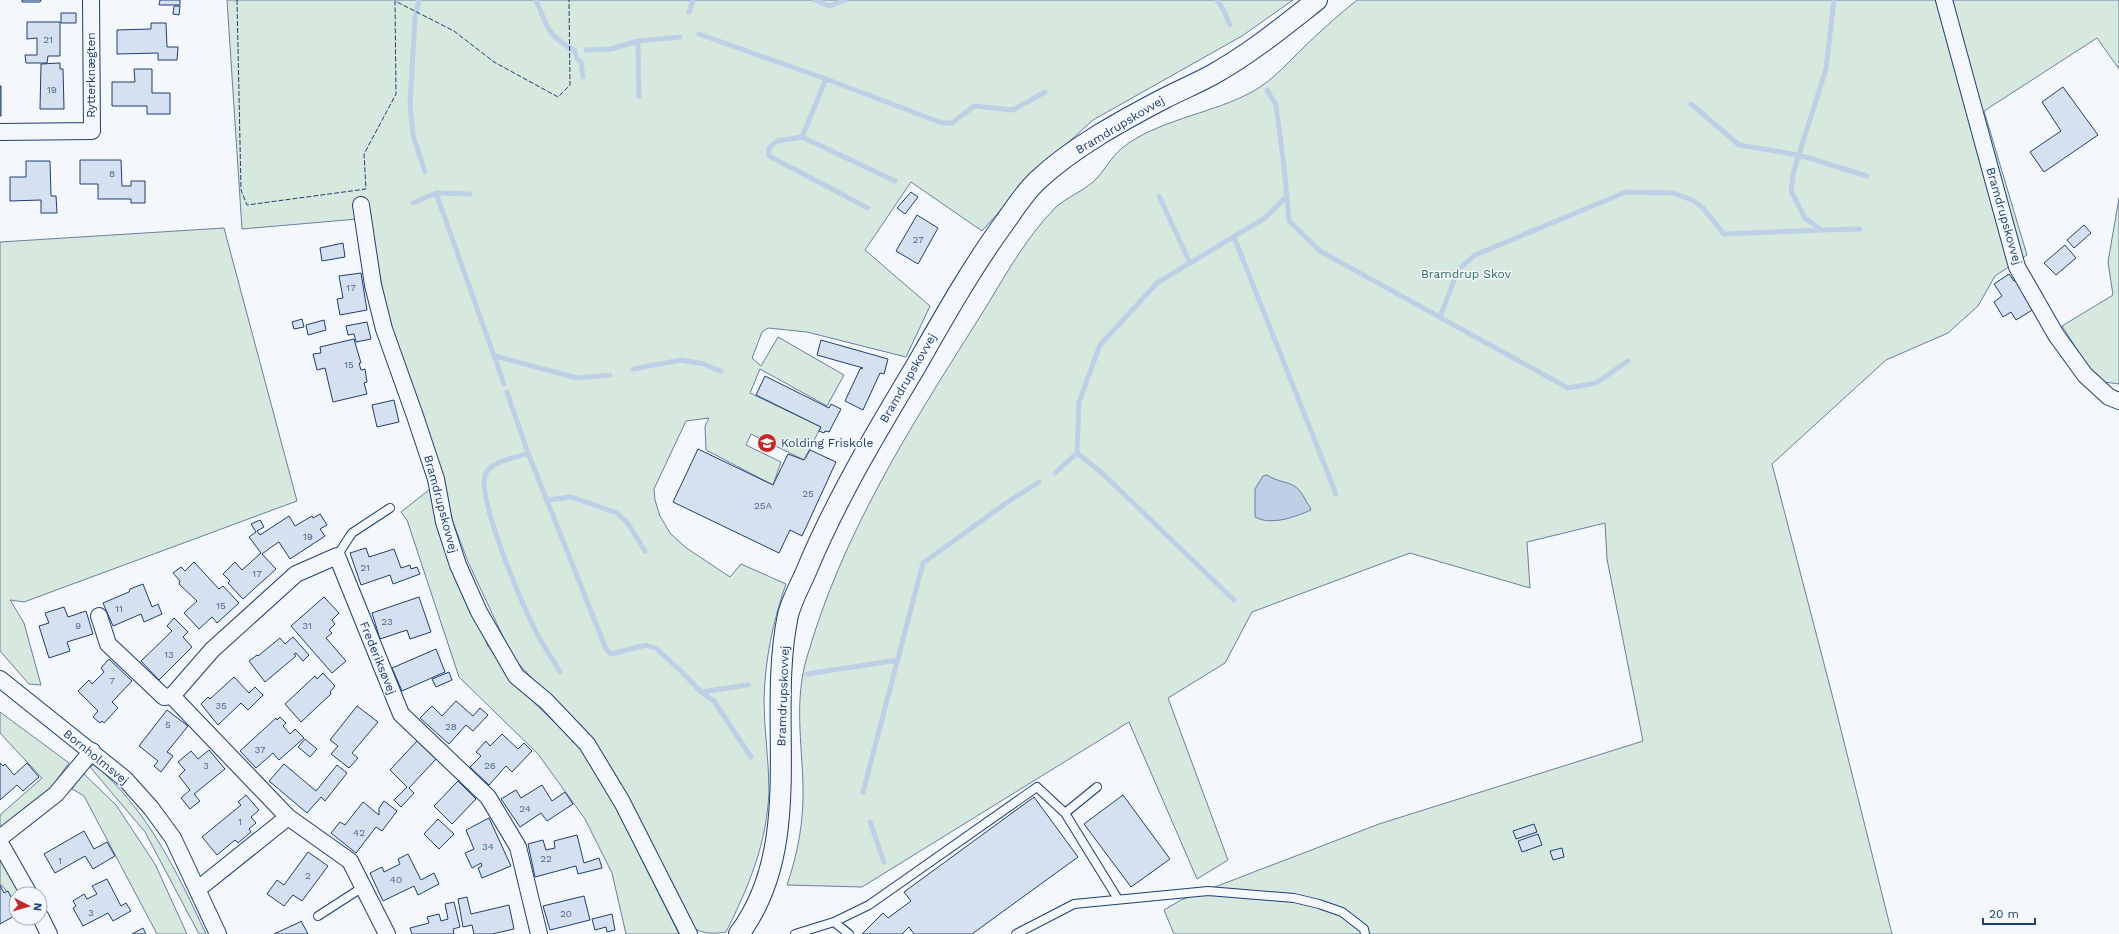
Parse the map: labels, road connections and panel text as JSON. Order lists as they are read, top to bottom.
{
  "streets": {
    "street": [
      "Rytterknægten",
      "Bramdrupskovvej",
      "Frederiksøvej",
      "Bornholmsvej"
    ]
  },
  "parks": ["Bramdrup Skov"],
  "places": {
    "school or university": ["Kolding Friskole"]
  },
  "house_numbers": [
    "21",
    "19",
    "8",
    "27",
    "17",
    "15",
    "25",
    "25A",
    "19",
    "21",
    "17",
    "15",
    "11",
    "23",
    "9",
    "31",
    "13",
    "7",
    "35",
    "5",
    "28",
    "37",
    "3",
    "26",
    "24",
    "1",
    "42",
    "34",
    "22",
    "1",
    "2",
    "40",
    "3",
    "20"
  ],
  "scale_bar": "20 m",
  "north": "right"
}
